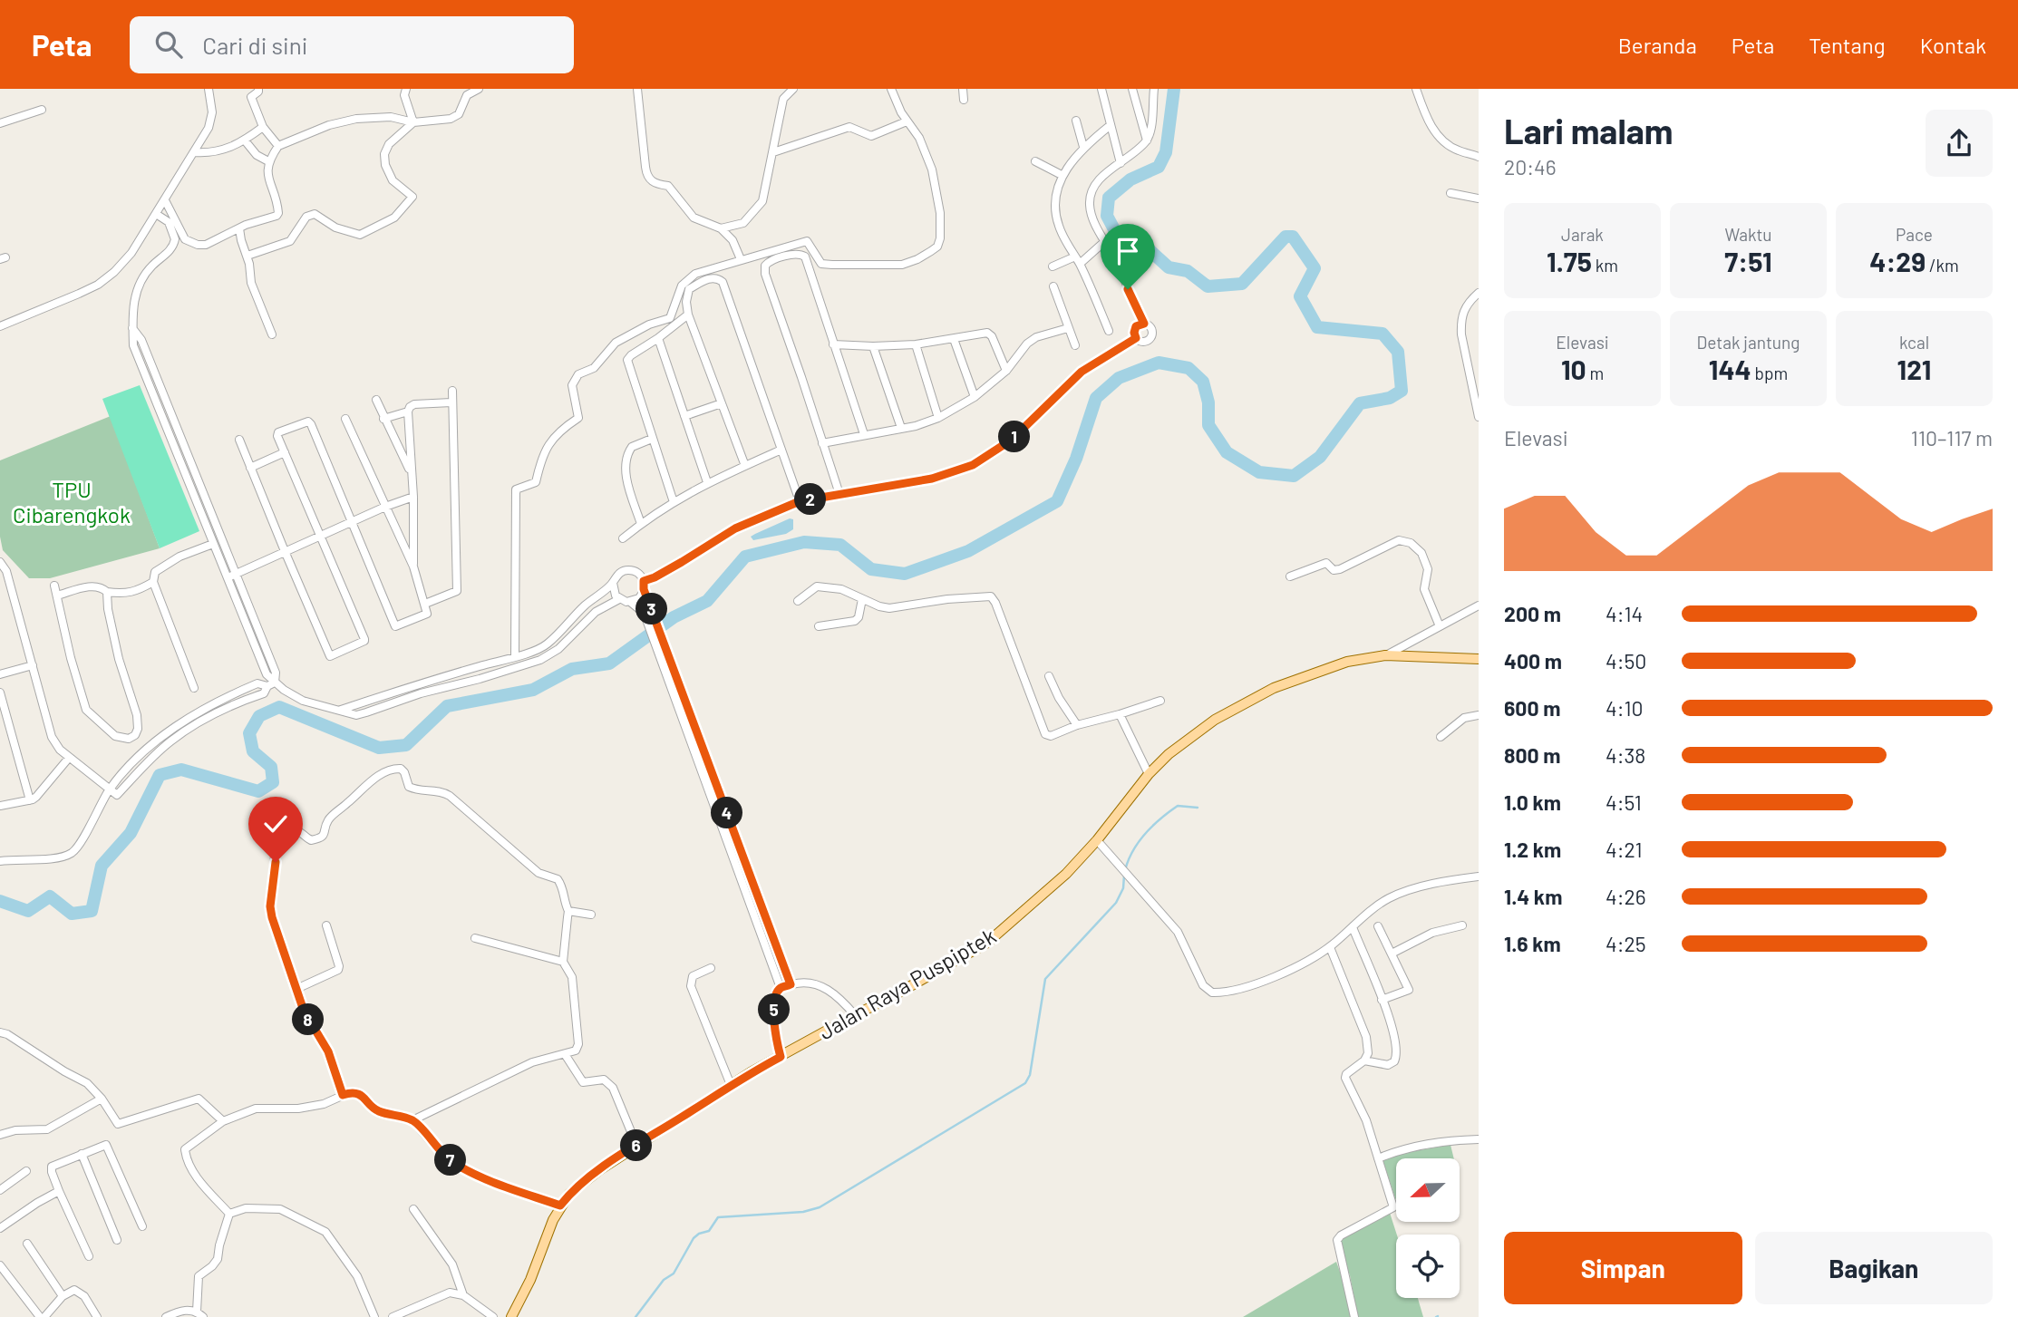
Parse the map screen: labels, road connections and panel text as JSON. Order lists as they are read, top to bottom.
{
  "streets": {
    "main road": ["Jalan Raya Puspiptek"]
  },
  "parks": ["TPU Cibarengkok"],
  "north": "left",
  "page": {
    "header": "Peta",
    "search": "Cari di sini",
    "nav": [
      "Beranda",
      "Peta",
      "Tentang",
      "Kontak"
    ],
    "heading": ["Lari malam", "20:46"],
    "stats": [
      ["Jarak", "1.75 km"],
      ["Waktu", "7:51"],
      ["Pace", "4:29 /km"],
      ["Elevasi", "10 m"],
      ["Detak jantung", "144 bpm"],
      ["kcal", "121"]
    ],
    "chart": ["Elevasi", "110–117 m"],
    "pins": [
      "1",
      "2",
      "3",
      "4",
      "5",
      "8",
      "6",
      "7"
    ],
    "list": [
      {
        "name": "200 m",
        "note": "4:14"
      },
      {
        "name": "400 m",
        "note": "4:50"
      },
      {
        "name": "600 m",
        "note": "4:10"
      },
      {
        "name": "800 m",
        "note": "4:38"
      },
      {
        "name": "1.0 km",
        "note": "4:51"
      },
      {
        "name": "1.2 km",
        "note": "4:21"
      },
      {
        "name": "1.4 km",
        "note": "4:26"
      },
      {
        "name": "1.6 km",
        "note": "4:25"
      }
    ],
    "buttons": ["Simpan", "Bagikan"]
  }
}
